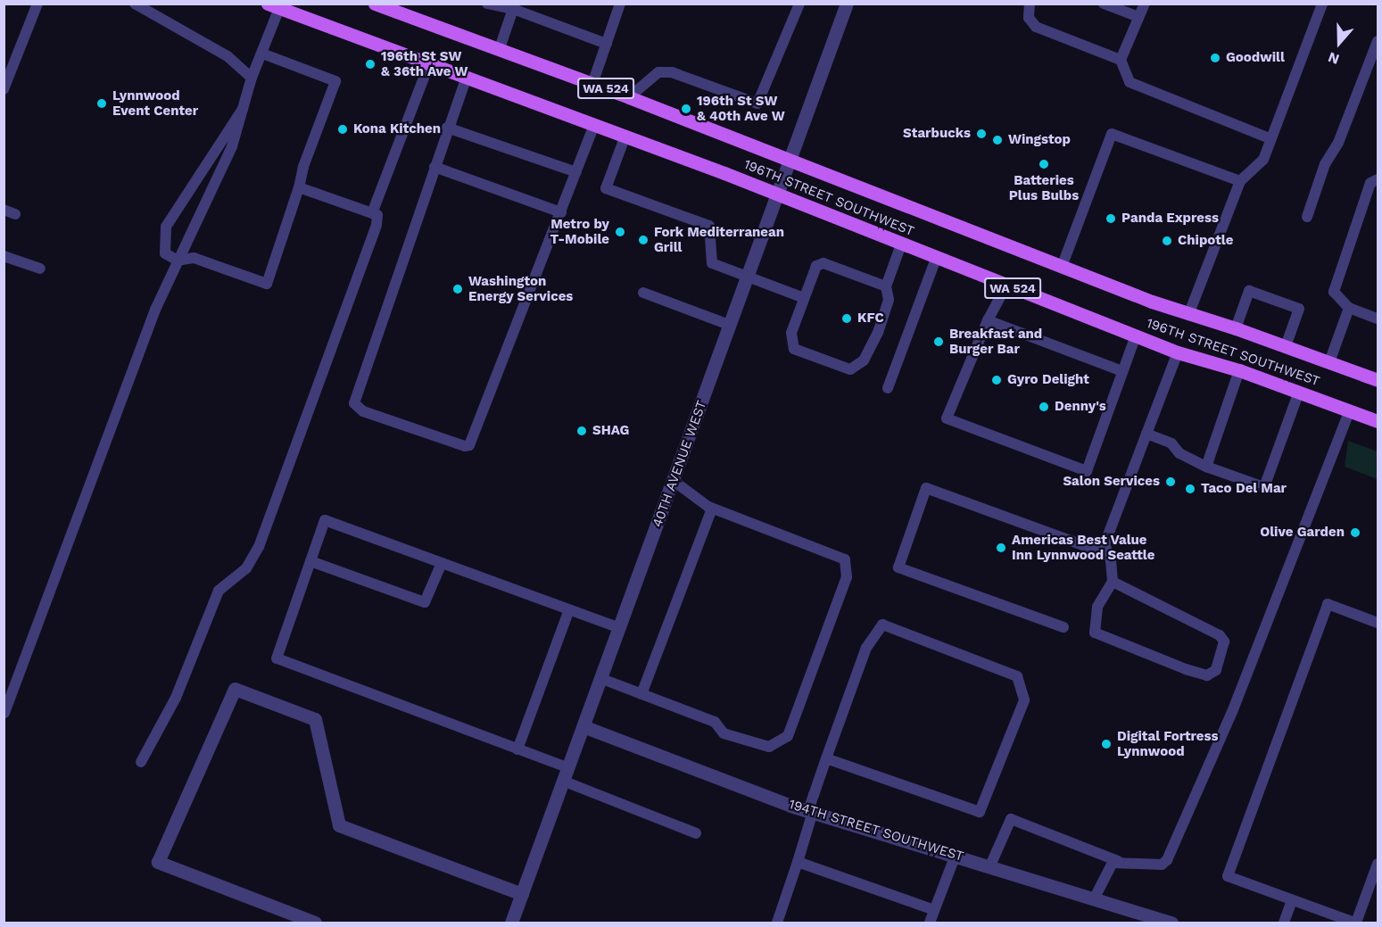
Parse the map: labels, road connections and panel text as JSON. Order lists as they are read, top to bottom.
{
  "streets": {
    "main road": ["WA 524", "196TH STREET SOUTHWEST"],
    "street": ["40TH AVENUE WEST", "194TH STREET SOUTHWEST"]
  },
  "crossings": [
    ["196TH STREET SOUTHWEST", "40TH AVENUE WEST"],
    ["40TH AVENUE WEST", "194TH STREET SOUTHWEST"]
  ],
  "places": [
    "Goodwill",
    "196th St SW & 36th Ave W",
    "Lynnwood Event Center",
    "196th St SW & 40th Ave W",
    "Kona Kitchen",
    "Starbucks",
    "Wingstop",
    "Batteries Plus Bulbs",
    "Panda Express",
    "Metro by T-Mobile",
    "Fork Mediterranean Grill",
    "Chipotle",
    "Washington Energy Services",
    "KFC",
    "Breakfast and Burger Bar",
    "Gyro Delight",
    "Denny's",
    "SHAG",
    "Salon Services",
    "Taco Del Mar",
    "Olive Garden",
    "Americas Best Value Inn Lynnwood Seattle",
    "Digital Fortress Lynnwood"
  ],
  "north": "bottom"
}
